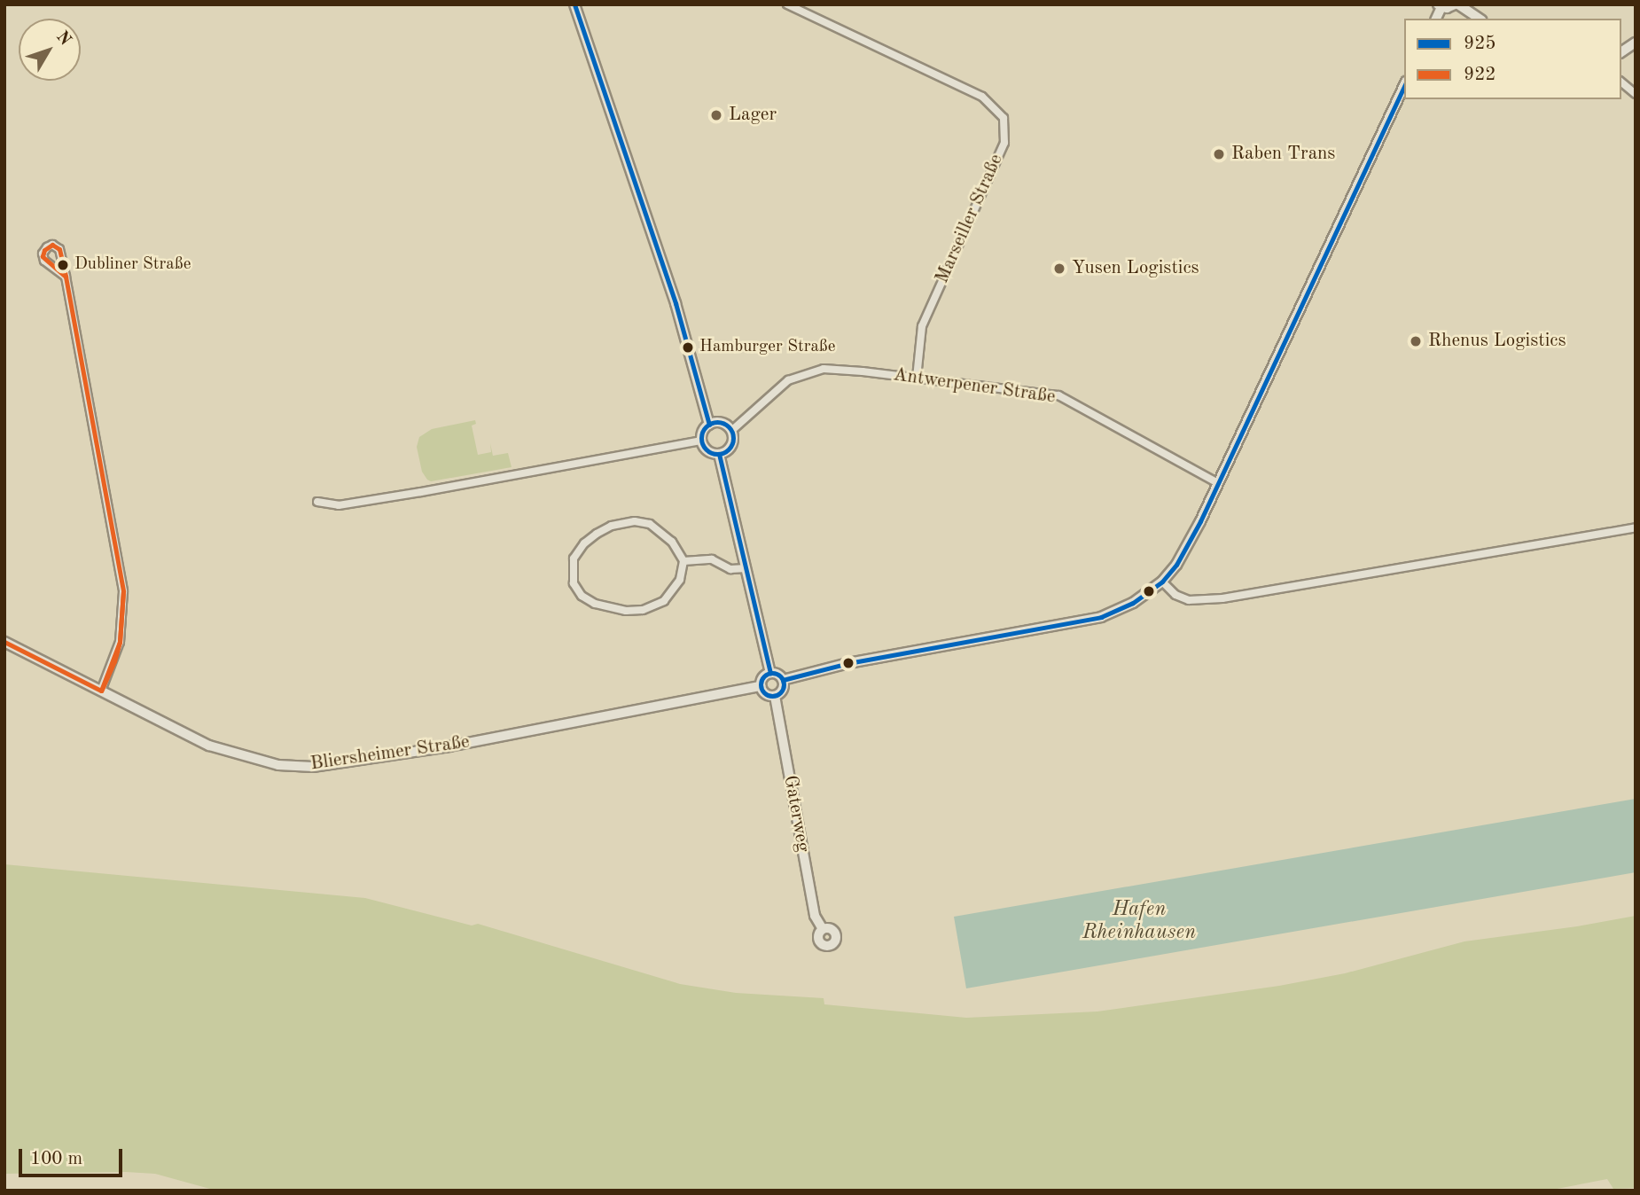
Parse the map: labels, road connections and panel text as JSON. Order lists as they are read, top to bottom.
{
  "streets": {
    "street": [
      "Marseiller Straße",
      "Antwerpener Straße",
      "Bliersheimer Straße",
      "Gaterweg"
    ]
  },
  "crossings": [
    ["Marseiller Straße", "Antwerpener Straße"],
    ["Bliersheimer Straße", "Gaterweg"]
  ],
  "water": ["Hafen Rheinhausen"],
  "places": [
    "Lager",
    "Raben Trans",
    "Dubliner Straße",
    "Yusen Logistics",
    "Rhenus Logistics",
    "Hamburger Straße"
  ],
  "lines": ["transit line 925", "transit line 922"],
  "legend": ["925", "922"],
  "scale_bar": "100 m",
  "north": "top right"
}
